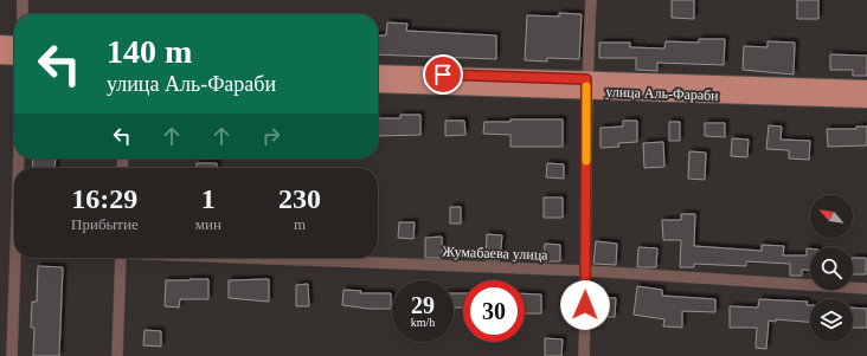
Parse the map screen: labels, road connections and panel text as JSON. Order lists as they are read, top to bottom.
{
  "streets": {
    "main road": ["улица Аль-Фараби"],
    "street": ["Жумабаева улица"]
  },
  "north": "top left",
  "page": {
    "turn": ["140 m", "улица Аль-Фараби"],
    "eta": [
      "16:29",
      "Прибытие",
      "1",
      "мин",
      "230",
      "m"
    ],
    "speed": "29 km/h",
    "limit": "30"
  }
}
